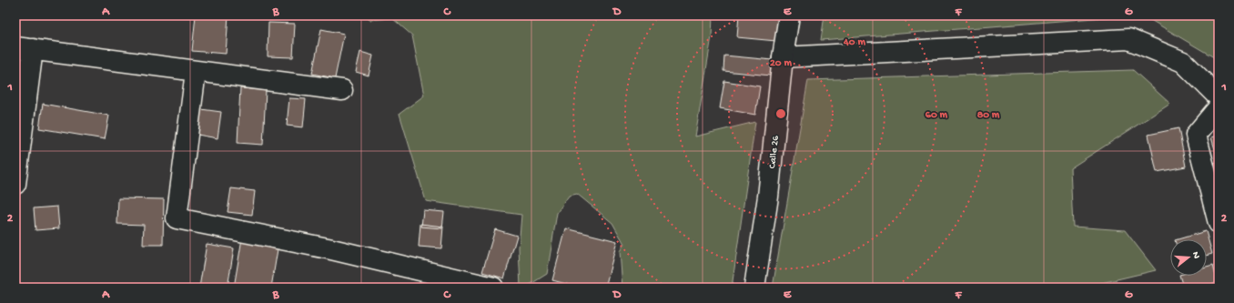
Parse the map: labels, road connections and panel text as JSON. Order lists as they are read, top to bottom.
{
  "streets": {
    "street": ["Calle 26"]
  },
  "north": "right",
  "grid": {
    "columns": [
      "A",
      "B",
      "C",
      "D",
      "E",
      "F",
      "G"
    ],
    "rows": ["1", "2"]
  },
  "rings": [
    "40 m",
    "20 m",
    "60 m",
    "80 m"
  ]
}
